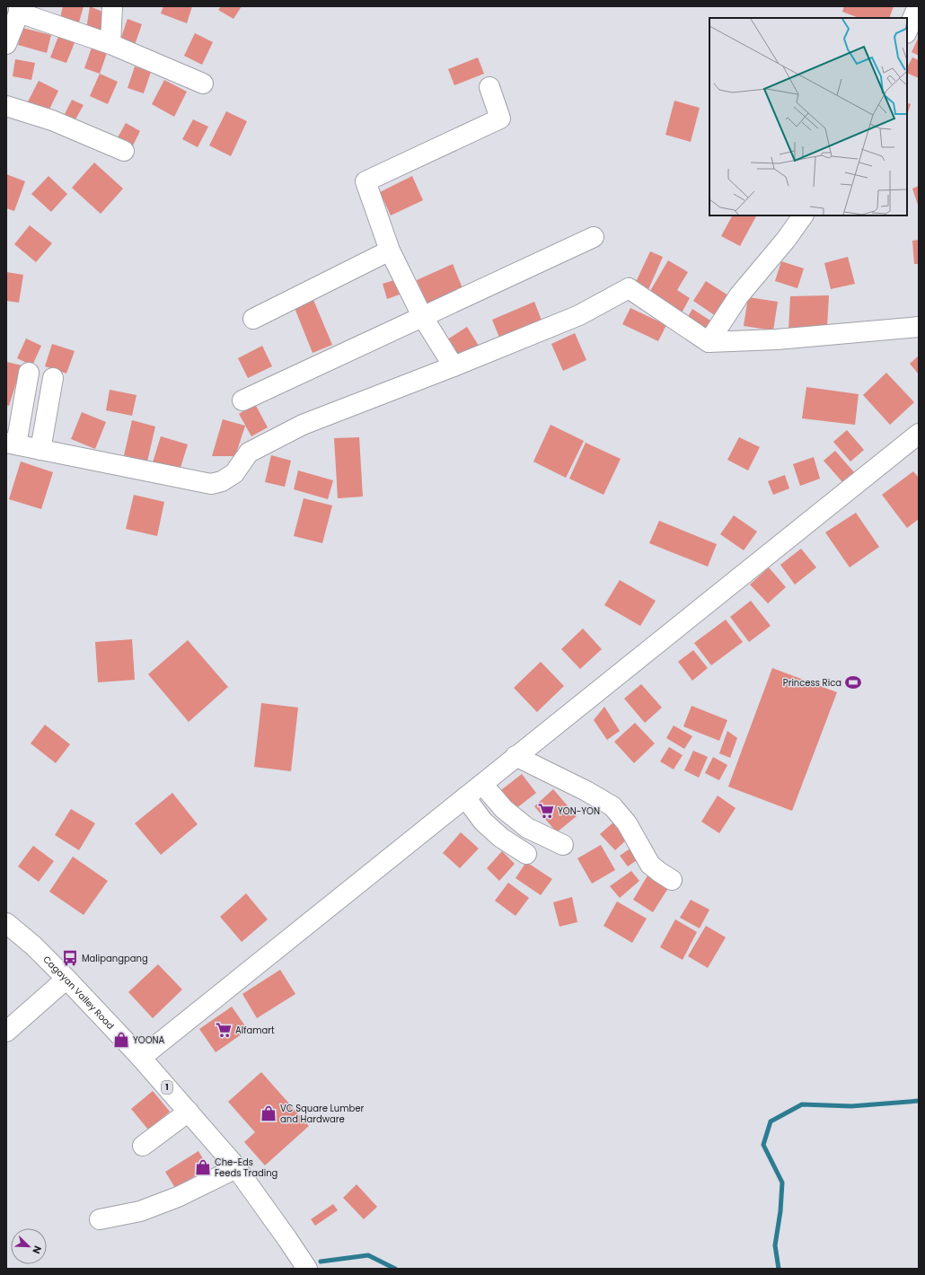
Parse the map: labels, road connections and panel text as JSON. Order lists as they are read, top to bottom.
{
  "streets": {
    "main road": ["Cagayan Valley Road", "1"]
  },
  "places": {
    "sports": ["Princess Rica"],
    "supermarket": ["YON-YON", "Alfamart"],
    "bus stop": ["Malipangpang"],
    "shop": ["YOONA", "VC Square Lumber and Hardware", "Che-Eds Feeds Trading"]
  },
  "north": "bottom right"
}
